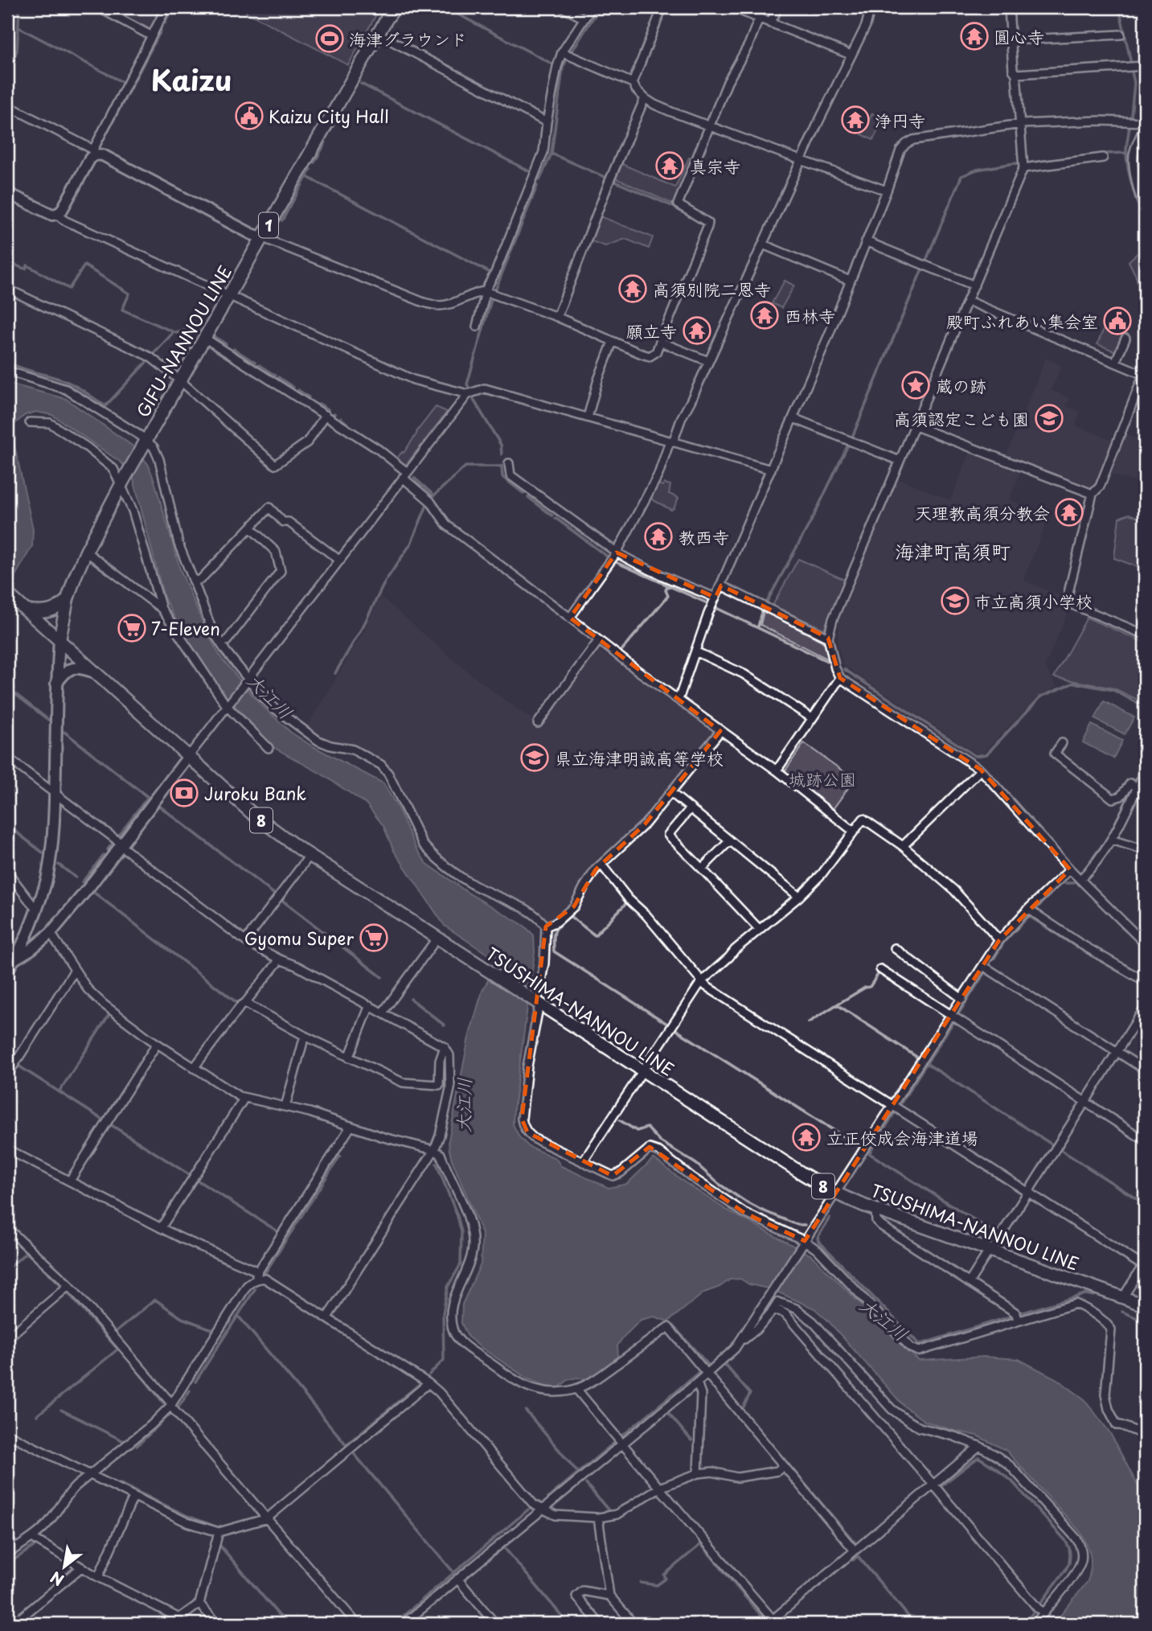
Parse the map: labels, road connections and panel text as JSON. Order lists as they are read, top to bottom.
{
  "streets": {
    "main road": [
      "1",
      "GIFU-NANNOU LINE",
      "8",
      "TSUSHIMA-NANNOU LINE"
    ]
  },
  "crossings": [
    ["GIFU-NANNOU LINE", "TSUSHIMA-NANNOU LINE"]
  ],
  "districts": ["Kaizu", "海津町高須町"],
  "water": ["大江川"],
  "parks": ["城跡公園"],
  "places": {
    "temple": [
      "圓心寺",
      "浄円寺",
      "真宗寺",
      "高須別院二恩寺",
      "西林寺",
      "願立寺",
      "天理教高須分教会",
      "教西寺",
      "立正佼成会海津道場"
    ],
    "sports": ["海津グラウンド"],
    "public building": ["Kaizu City Hall", "殿町ふれあい集会室"],
    "place": ["蔵の跡"],
    "school or university": ["高須認定こども園", "市立高須小学校", "県立海津明誠高等学校"],
    "supermarket": ["7-Eleven", "Gyomu Super"],
    "bank": ["Juroku Bank"]
  },
  "north": "bottom left"
}
